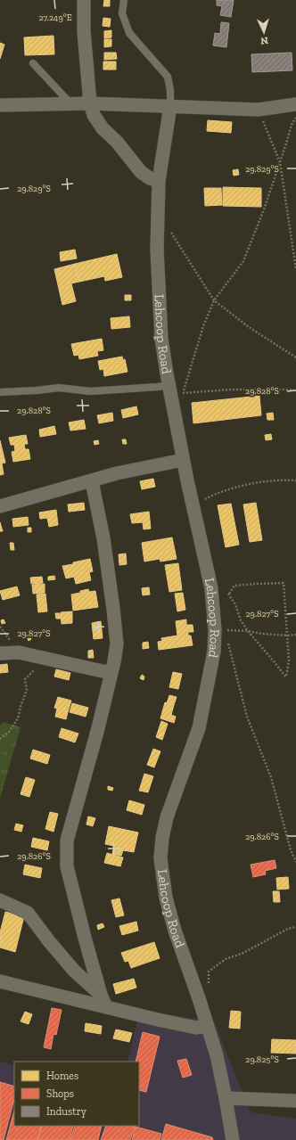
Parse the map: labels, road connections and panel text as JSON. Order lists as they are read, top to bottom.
{
  "streets": {
    "street": ["Lehcoop Road"]
  },
  "legend": ["Homes", "Shops", "Industry"],
  "north": "bottom",
  "coordinates": [
    "27.249°E",
    "29.829°S",
    "29.828°S",
    "29.827°S",
    "29.826°S",
    "29.825°S"
  ]
}
